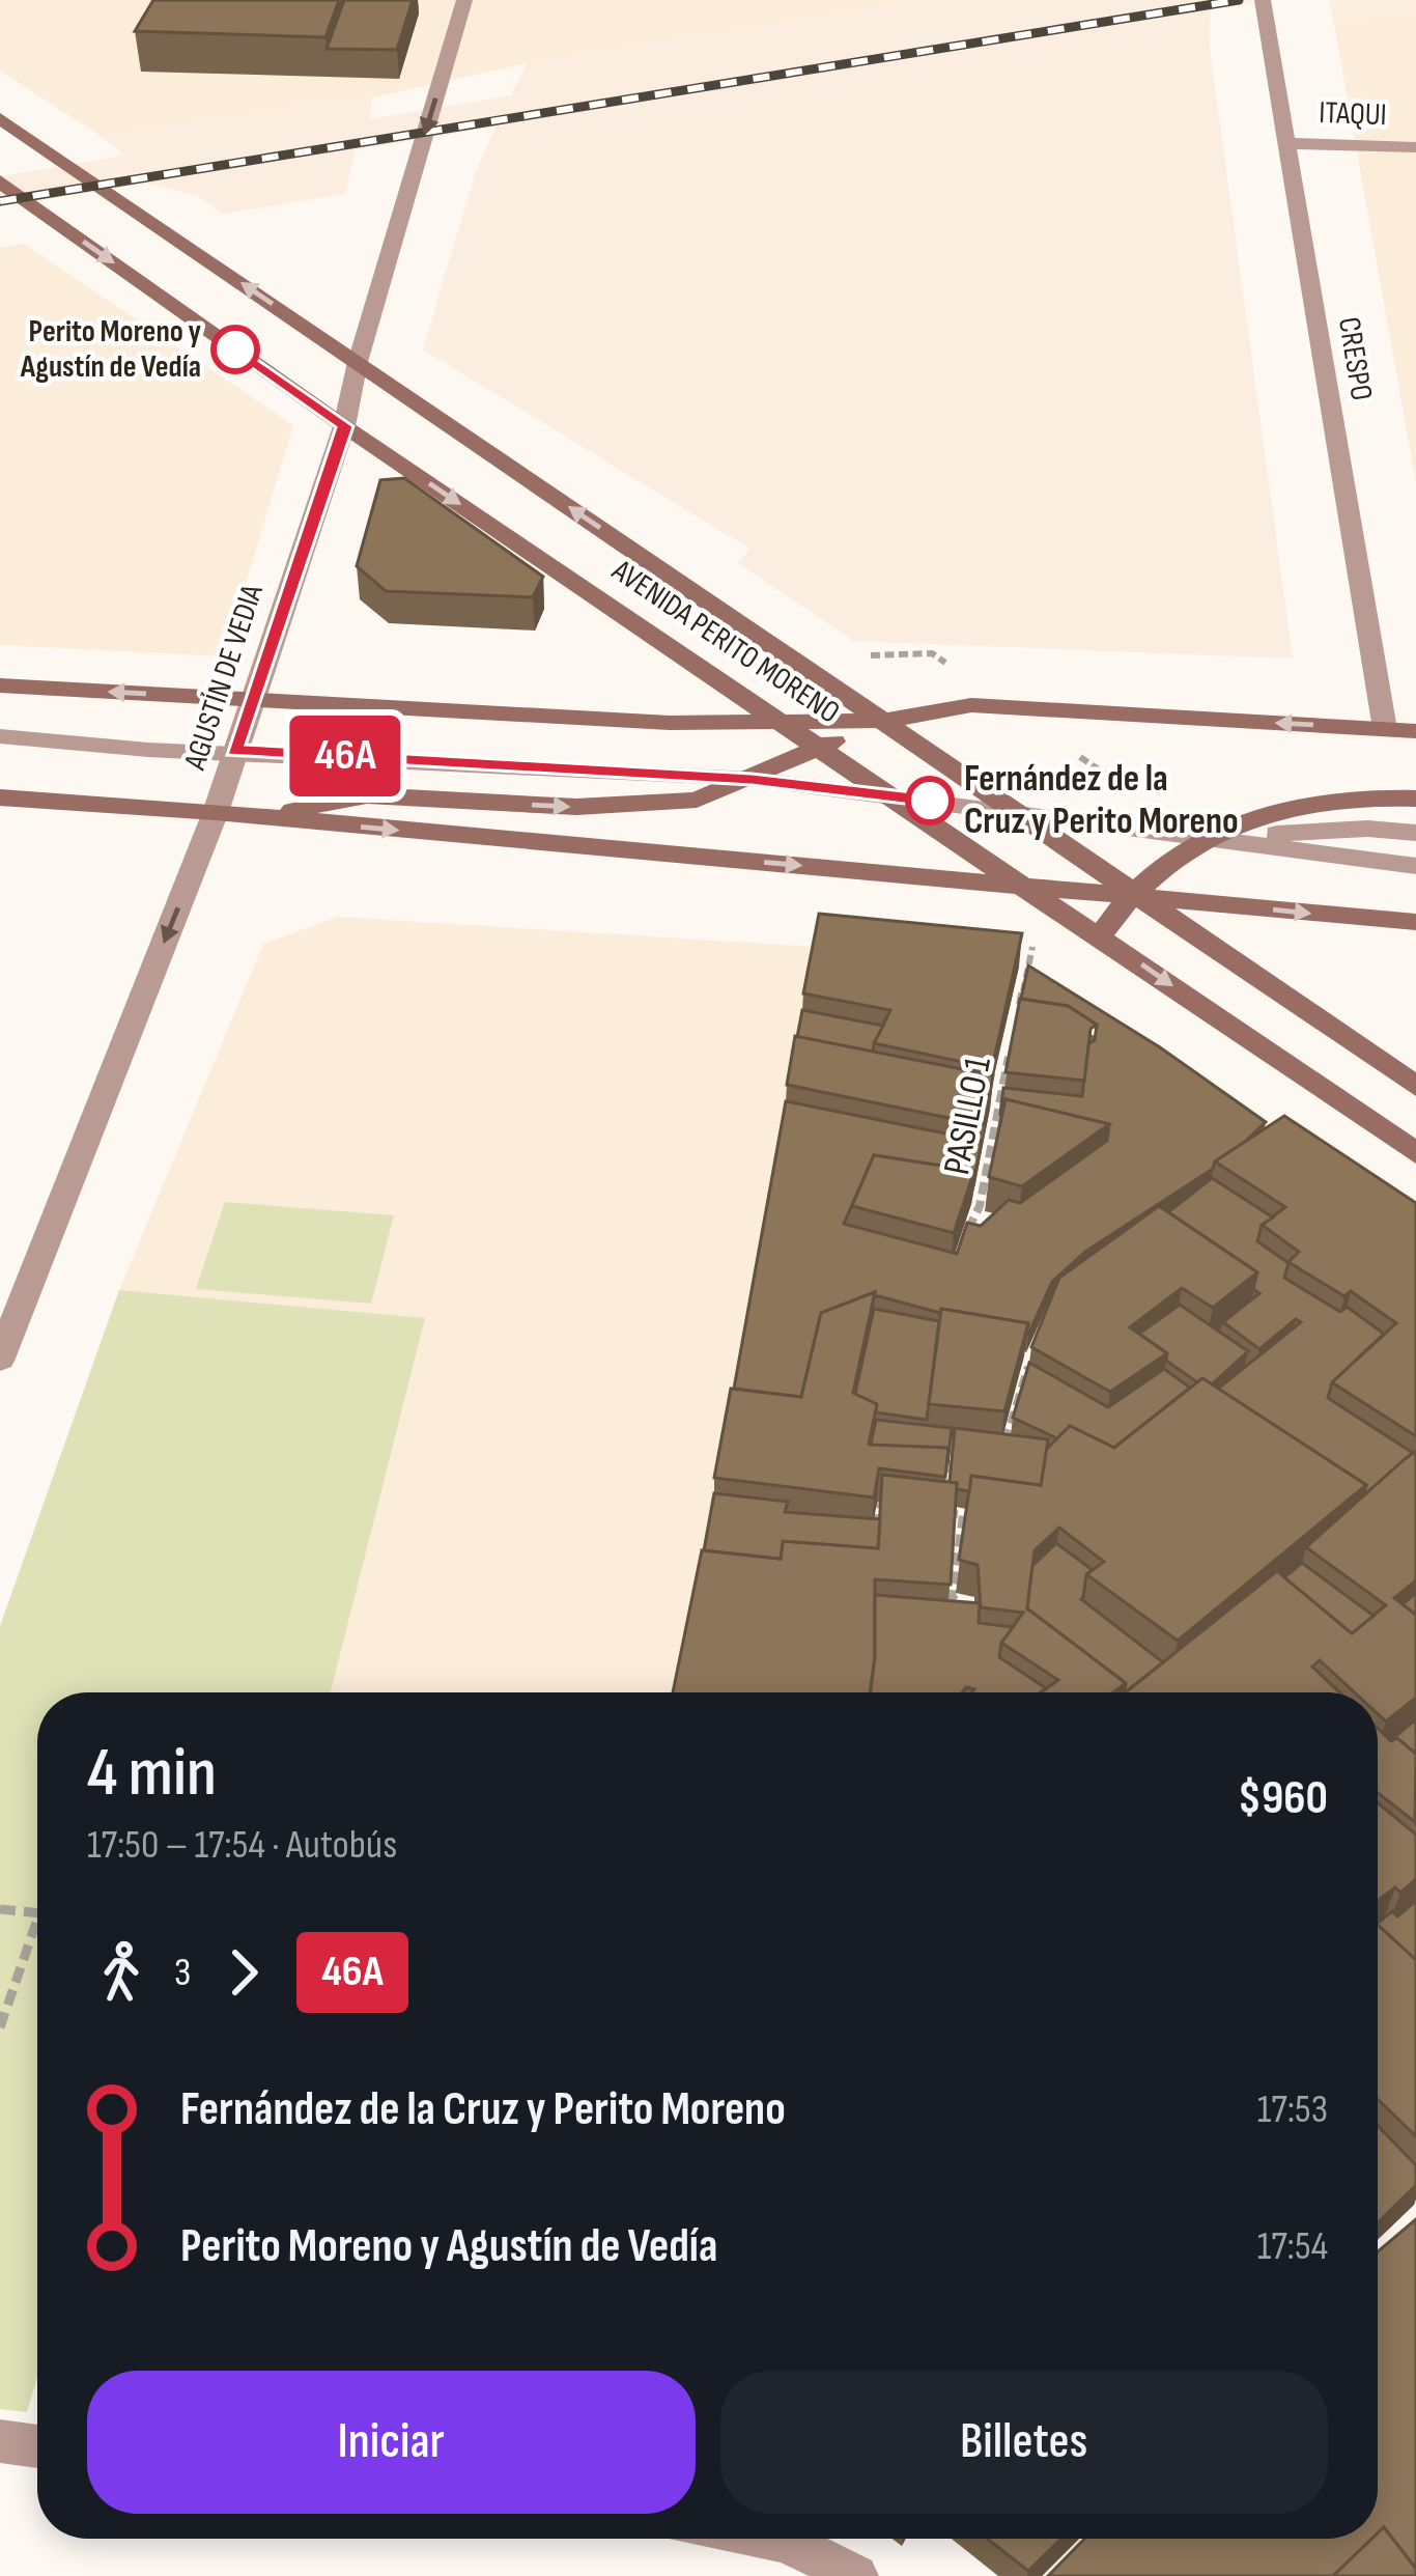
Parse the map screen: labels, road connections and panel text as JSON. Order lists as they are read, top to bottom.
{
  "streets": {
    "main road": ["AVENIDA PERITO MORENO"],
    "street": ["ITAQUI", "CRESPO", "AGUSTÍN DE VEDIA"],
    "path": ["PASILLO 1"]
  },
  "crossings": [
    ["ITAQUI", "CRESPO"],
    ["AVENIDA PERITO MORENO", "AGUSTÍN DE VEDIA"],
    ["AVENIDA PERITO MORENO", "PASILLO 1"]
  ],
  "one_way": ["AGUSTÍN DE VEDIA"],
  "places": ["Perito Moreno y Agustín de Vedía", "Fernández de la Cruz y Perito Moreno"],
  "lines": ["bus line 46A"],
  "page": {
    "on_map": "46A",
    "heading": ["4 min", "17:50 – 17:54 · Autobús", "$960"],
    "legs": ["3", "46A"],
    "list": [
      {
        "name": "Fernández de la Cruz y Perito Moreno",
        "value": "17:53"
      },
      {
        "name": "Perito Moreno y Agustín de Vedía",
        "value": "17:54"
      }
    ],
    "buttons": ["Iniciar", "Billetes"]
  }
}
